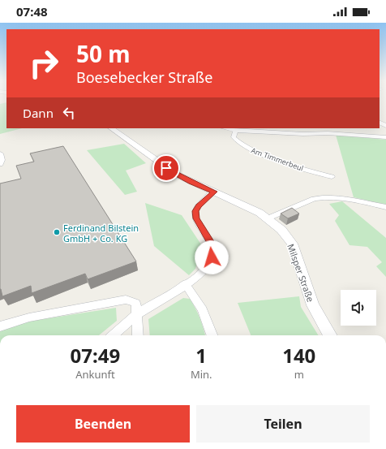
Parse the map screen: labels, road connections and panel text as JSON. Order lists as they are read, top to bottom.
{
  "streets": {
    "street": ["Am Timmerbeul", "Milsper Straße"]
  },
  "places": ["Ferdinand Bilstein GmbH + Co. KG"],
  "page": {
    "status": "07:48",
    "turn": ["50 m", "Boesebecker Straße"],
    "then": "Dann",
    "eta": [
      "07:49",
      "Ankunft",
      "1",
      "Min.",
      "140",
      "m"
    ],
    "buttons": ["Beenden", "Teilen"]
  }
}
